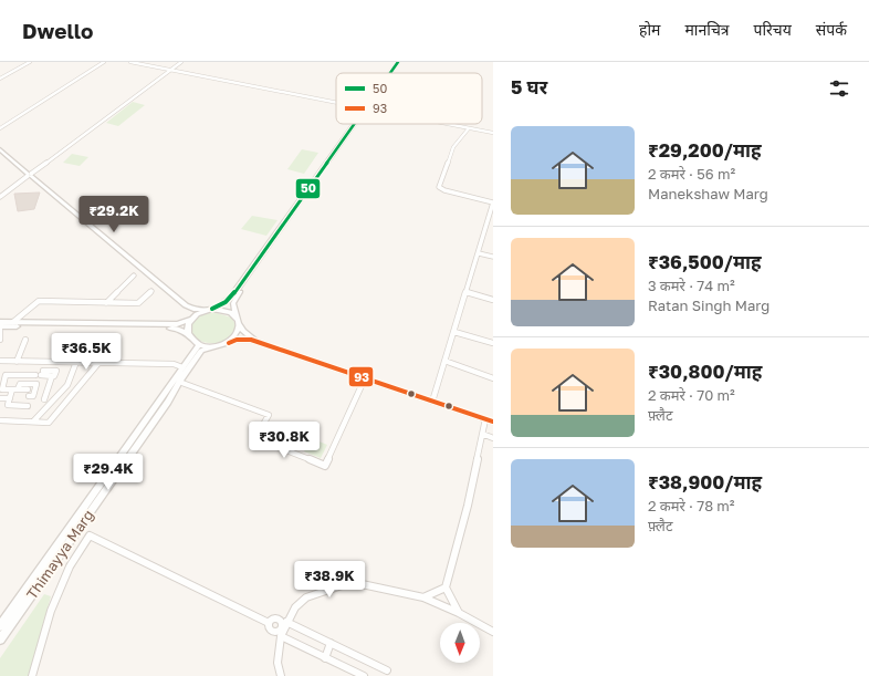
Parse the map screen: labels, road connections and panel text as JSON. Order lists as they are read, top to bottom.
{
  "streets": {
    "street": ["Thimayya Marg"]
  },
  "lines": ["transit line 50", "transit line 93"],
  "legend": ["50", "93"],
  "north": "bottom",
  "page": {
    "header": "Dwello",
    "nav": [
      "होम",
      "मानचित्र",
      "परिचय",
      "संपर्क"
    ],
    "heading": "5 घर",
    "list": [
      {
        "name": "₹29,200/माह",
        "note": "2 कमरे · 56 m² · Manekshaw Marg"
      },
      {
        "name": "₹36,500/माह",
        "note": "3 कमरे · 74 m² · Ratan Singh Marg"
      },
      {
        "name": "₹30,800/माह",
        "note": "2 कमरे · 70 m² · फ़्लैट"
      },
      {
        "name": "₹38,900/माह",
        "note": "2 कमरे · 78 m² · फ़्लैट"
      }
    ],
    "price": [
      "₹29.2K",
      "₹36.5K",
      "₹30.8K",
      "₹29.4K",
      "₹38.9K"
    ]
  }
}
